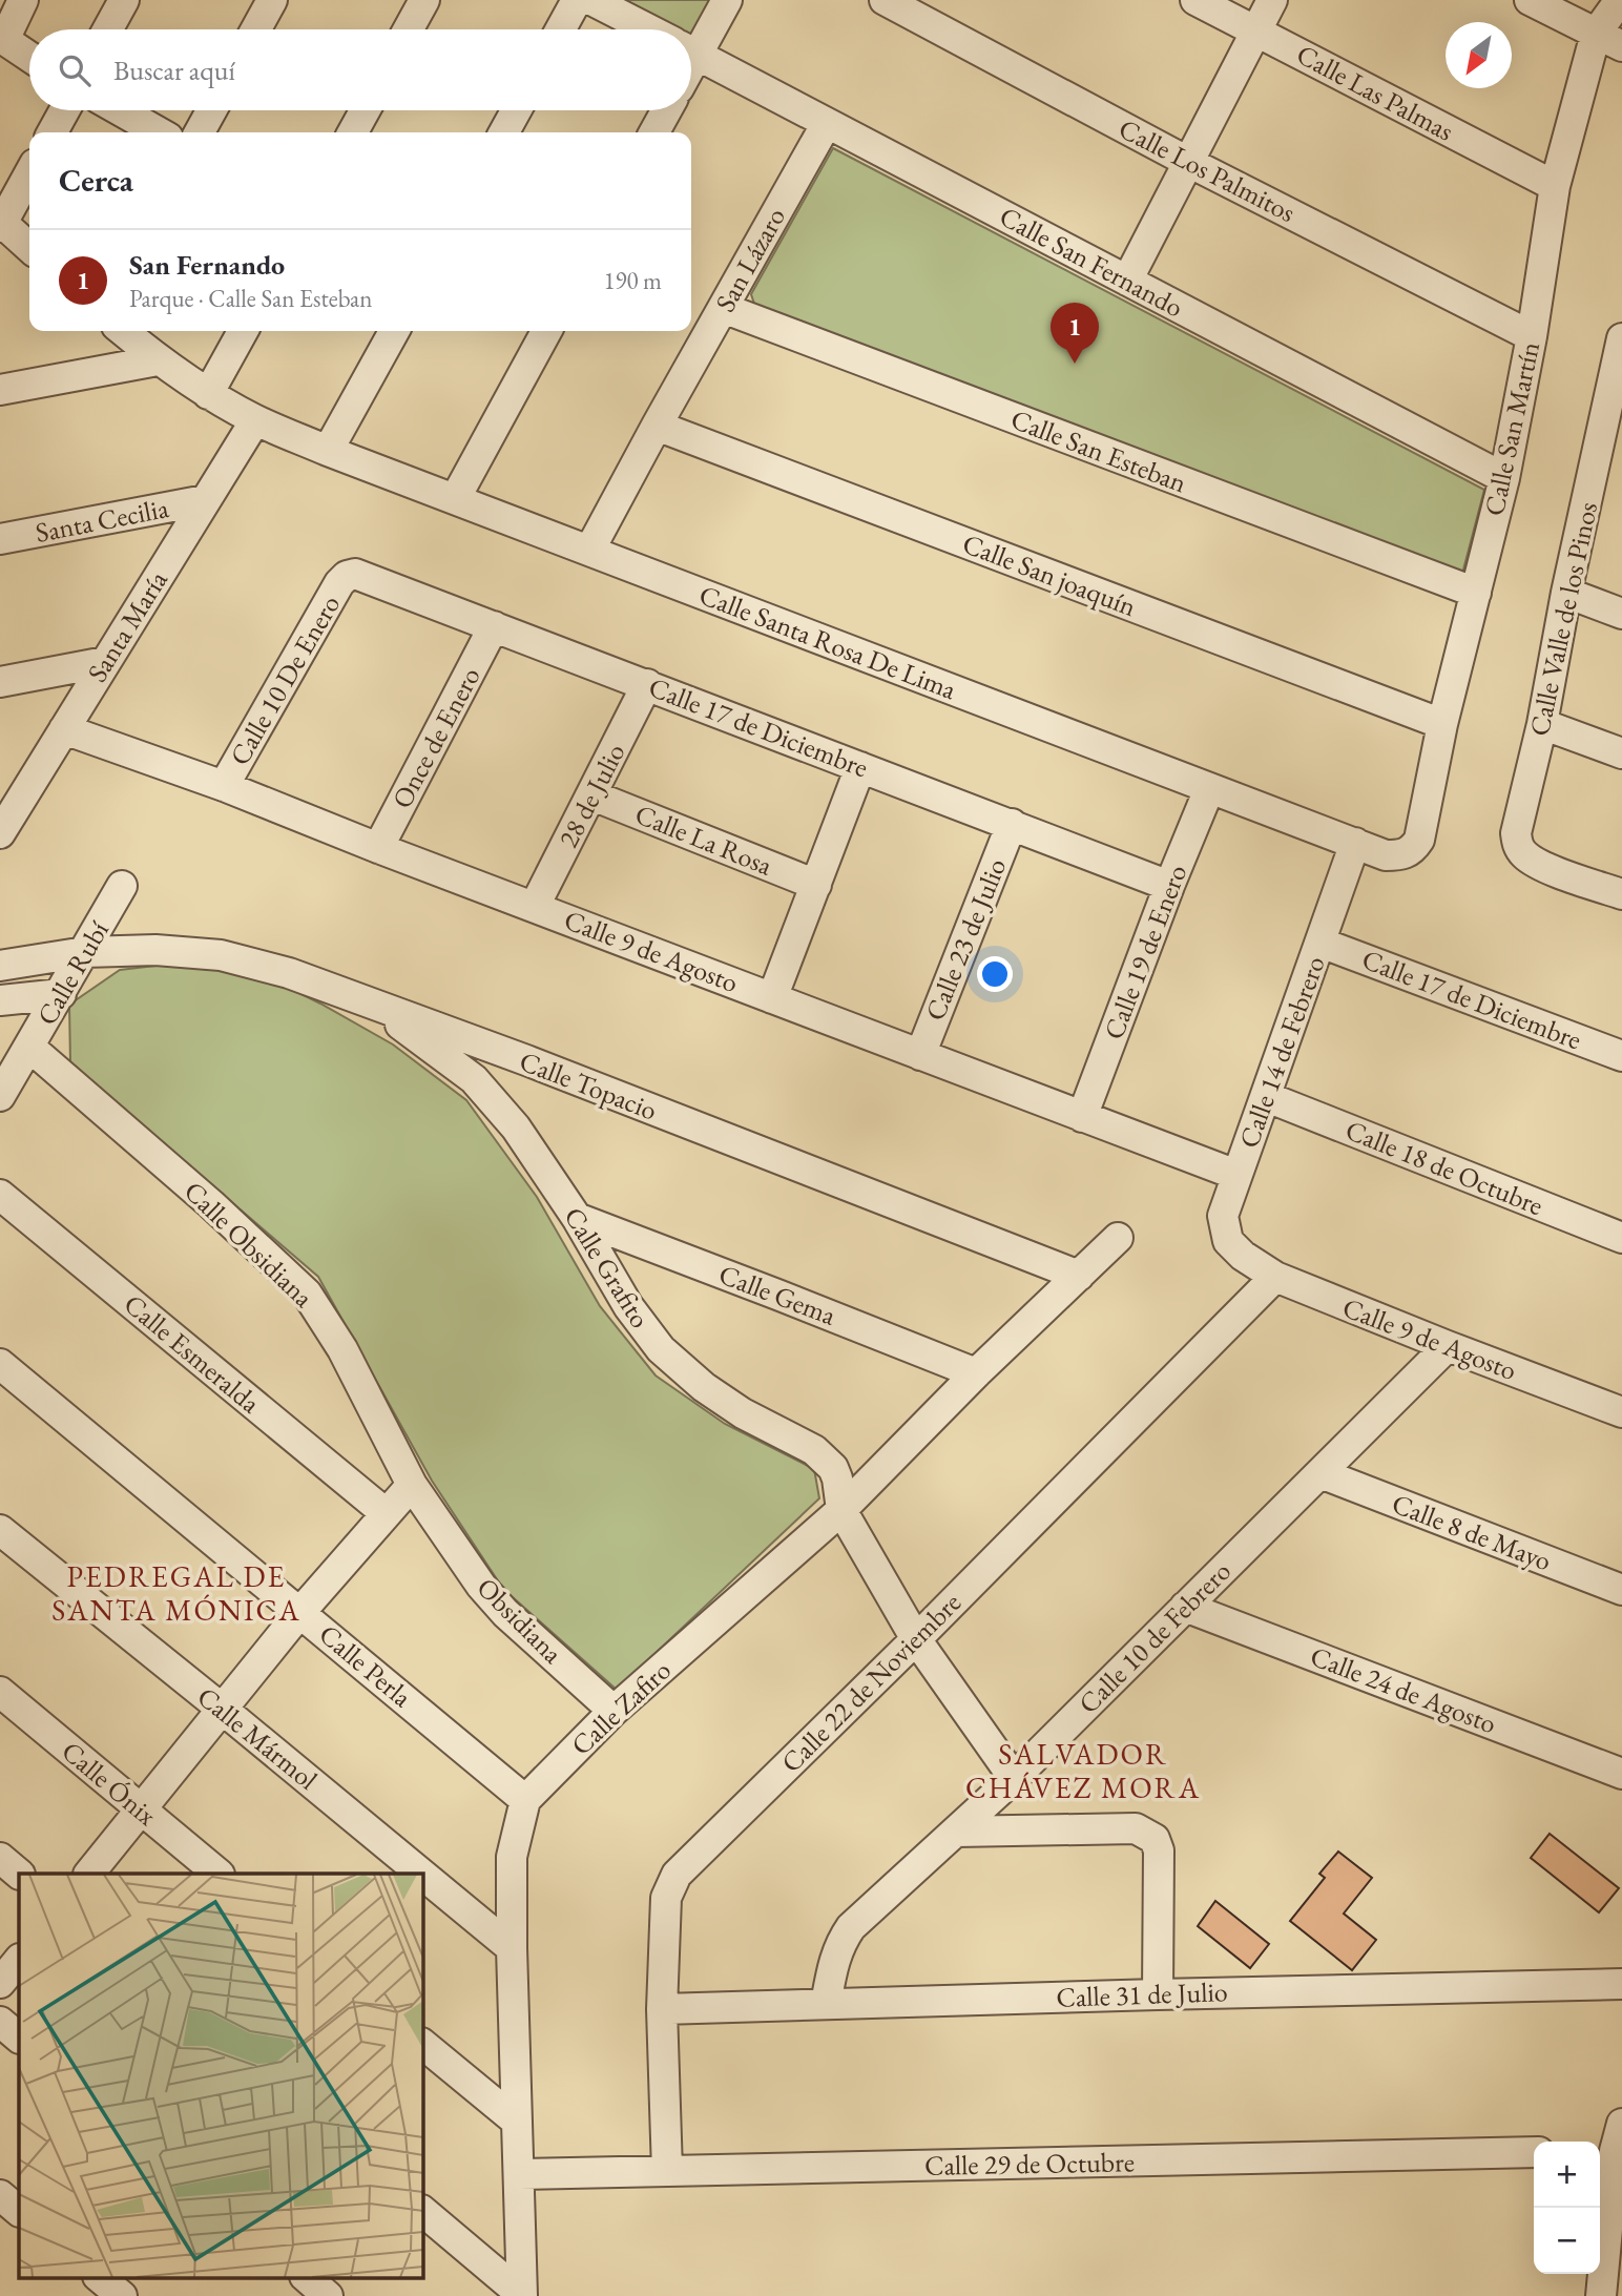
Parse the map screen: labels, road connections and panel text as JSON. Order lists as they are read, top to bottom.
{
  "streets": {
    "street": [
      "Calle Las Palmas",
      "Calle Los Palmitos",
      "San Lázaro",
      "Calle San Fernando",
      "Calle San Martín",
      "Calle San Esteban",
      "Santa Cecilia",
      "Calle San joaquín",
      "Calle Valle de los Pinos",
      "Santa María",
      "Calle Santa Rosa De Lima",
      "Calle 10 De Enero",
      "Calle 17 de Diciembre",
      "Once de Enero",
      "28 de Julio",
      "Calle La Rosa",
      "Calle 23 de Julio",
      "Calle 9 de Agosto",
      "Calle 19 de Enero",
      "Calle Rubí",
      "Calle 14 de Febrero",
      "Calle Topacio",
      "Calle 18 de Octubre",
      "Calle Obsidiana",
      "Calle Grafito",
      "Calle Gema",
      "Calle Esmeralda",
      "Calle 8 de Mayo",
      "Obsidiana",
      "Calle 10 de Febrero",
      "Calle Perla",
      "Calle 22 de Noviembre",
      "Calle 24 de Agosto",
      "Calle Zafiro",
      "Calle Mármol",
      "Calle Ónix",
      "Calle 31 de Julio",
      "Calle 29 de Octubre"
    ]
  },
  "crossings": [
    ["Calle Las Palmas", "Calle San Martín"],
    ["Calle Los Palmitos", "Calle San Martín"],
    ["San Lázaro", "Calle San Fernando"],
    ["San Lázaro", "Calle San Esteban"],
    ["San Lázaro", "Calle San joaquín"],
    ["San Lázaro", "Calle Santa Rosa De Lima"],
    ["Calle San Fernando", "Calle San Martín"],
    ["Calle San Martín", "Calle San Esteban"],
    ["Calle San Martín", "Calle San joaquín"],
    ["Calle San Martín", "Calle Santa Rosa De Lima"],
    ["Santa Cecilia", "Santa María"],
    ["Santa María", "Calle Santa Rosa De Lima"],
    ["Santa María", "Calle 9 de Agosto"],
    ["Calle Santa Rosa De Lima", "Calle 19 de Enero"],
    ["Calle Santa Rosa De Lima", "Calle 14 de Febrero"],
    ["Calle 10 De Enero", "Calle 17 de Diciembre"],
    ["Calle 10 De Enero", "Calle 9 de Agosto"],
    ["Calle 17 de Diciembre", "Once de Enero"],
    ["Calle 17 de Diciembre", "28 de Julio"],
    ["Calle 17 de Diciembre", "Calle 23 de Julio"],
    ["Calle 17 de Diciembre", "Calle 19 de Enero"],
    ["Calle 17 de Diciembre", "Calle 14 de Febrero"],
    ["Once de Enero", "Calle 9 de Agosto"],
    ["28 de Julio", "Calle La Rosa"],
    ["28 de Julio", "Calle 9 de Agosto"],
    ["Calle 23 de Julio", "Calle 9 de Agosto"],
    ["Calle 9 de Agosto", "Calle 19 de Enero"],
    ["Calle 9 de Agosto", "Calle 14 de Febrero"],
    ["Calle 9 de Agosto", "Calle 10 de Febrero"],
    ["Calle 9 de Agosto", "Calle 22 de Noviembre"],
    ["Calle Rubí", "Calle Topacio"],
    ["Calle Rubí", "Calle Obsidiana"],
    ["Calle 14 de Febrero", "Calle 18 de Octubre"],
    ["Calle Topacio", "Calle Grafito"],
    ["Calle Topacio", "Calle Zafiro"],
    ["Calle Obsidiana", "Obsidiana"],
    ["Calle Grafito", "Calle Gema"],
    ["Calle Grafito", "Calle Zafiro"],
    ["Calle Gema", "Calle Zafiro"],
    ["Calle 8 de Mayo", "Calle 10 de Febrero"],
    ["Obsidiana", "Calle Zafiro"],
    ["Calle 10 de Febrero", "Calle 24 de Agosto"],
    ["Calle 10 de Febrero", "Calle 31 de Julio"],
    ["Calle Perla", "Calle Zafiro"],
    ["Calle 22 de Noviembre", "Calle 31 de Julio"],
    ["Calle 22 de Noviembre", "Calle 29 de Octubre"]
  ],
  "districts": ["PEDREGAL DE SANTA MÓNICA", "SALVADOR CHÁVEZ MORA"],
  "north": "bottom left",
  "page": {
    "search": "Buscar aquí",
    "heading": "Cerca",
    "list": [
      {
        "mark": "1",
        "name": "San Fernando",
        "note": "Parque · Calle San Esteban",
        "value": "190 m"
      }
    ],
    "pins": "1",
    "map_buttons": ["+", "−"]
  }
}
